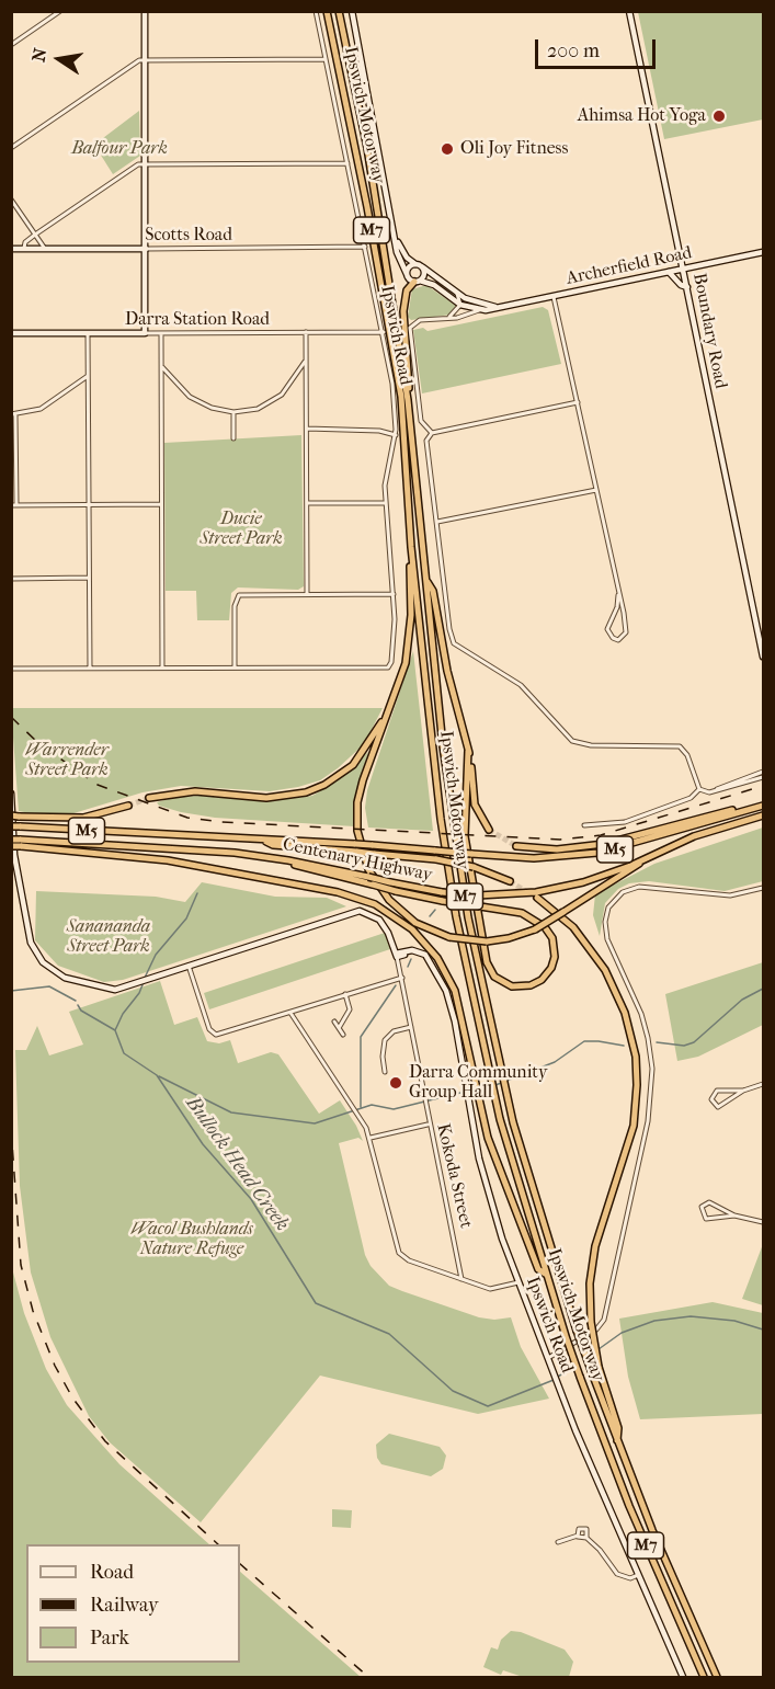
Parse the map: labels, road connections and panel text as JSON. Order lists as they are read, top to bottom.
{
  "streets": {
    "highway": [
      "Ipswich Motorway",
      "M7",
      "M5",
      "Centenary Highway"
    ],
    "street": [
      "Scotts Road",
      "Archerfield Road",
      "Darra Station Road",
      "Boundary Road",
      "Ipswich Road",
      "Kokoda Street"
    ]
  },
  "crossings": [
    ["Scotts Road", "Ipswich Road"],
    ["Archerfield Road", "Boundary Road"],
    ["Archerfield Road", "Ipswich Road"],
    ["Darra Station Road", "Ipswich Road"],
    ["Ipswich Road", "Kokoda Street"]
  ],
  "water": ["Bullock Head Creek"],
  "parks": [
    "Balfour Park",
    "Ducie Street Park",
    "Warrender Street Park",
    "Sanananda Street Park",
    "Wacol Bushlands Nature Refuge"
  ],
  "places": ["Ahimsa Hot Yoga", "Oli Joy Fitness", "Darra Community Group Hall"],
  "legend": ["Road", "Railway", "Park"],
  "scale_bar": "200 m",
  "north": "left"
}
